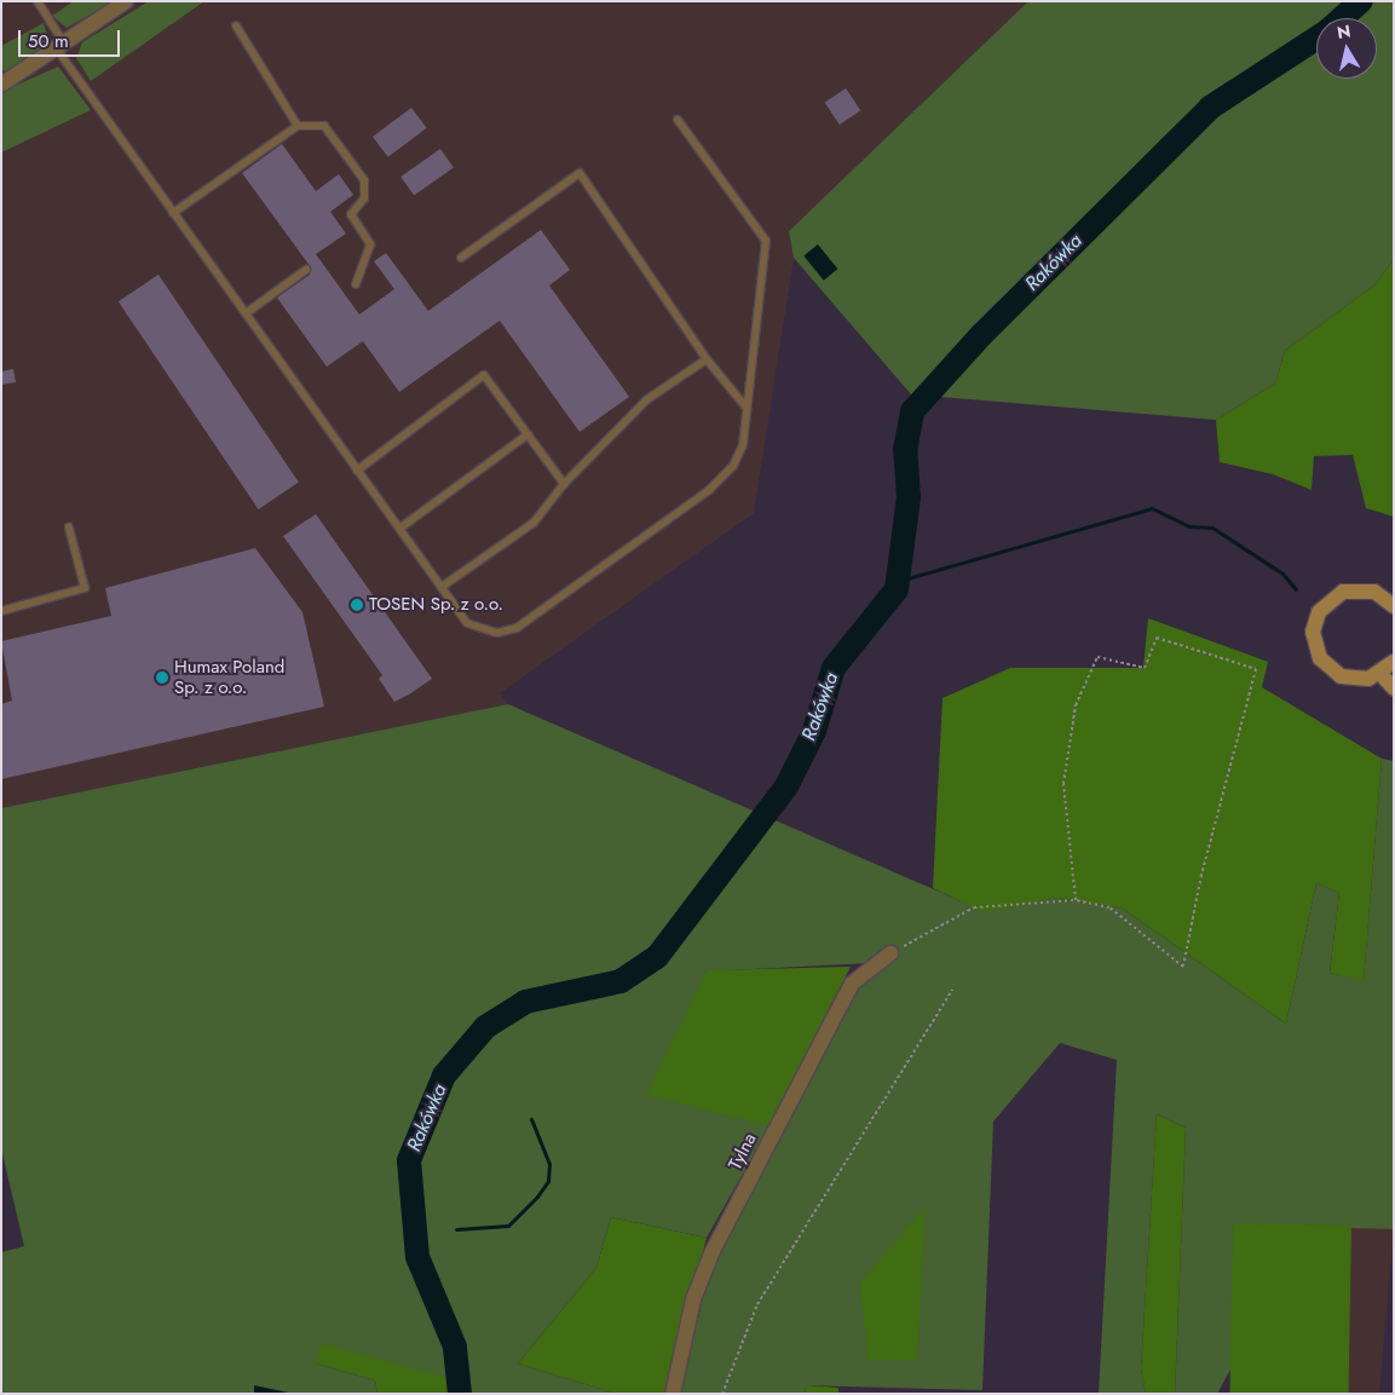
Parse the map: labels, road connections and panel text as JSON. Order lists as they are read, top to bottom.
{
  "streets": {
    "street": ["Tylna"]
  },
  "water": ["Rakówka"],
  "places": ["TOSEN Sp. z o.o.", "Humax Poland Sp. z o.o."],
  "scale_bar": "50 m",
  "north": "top"
}
